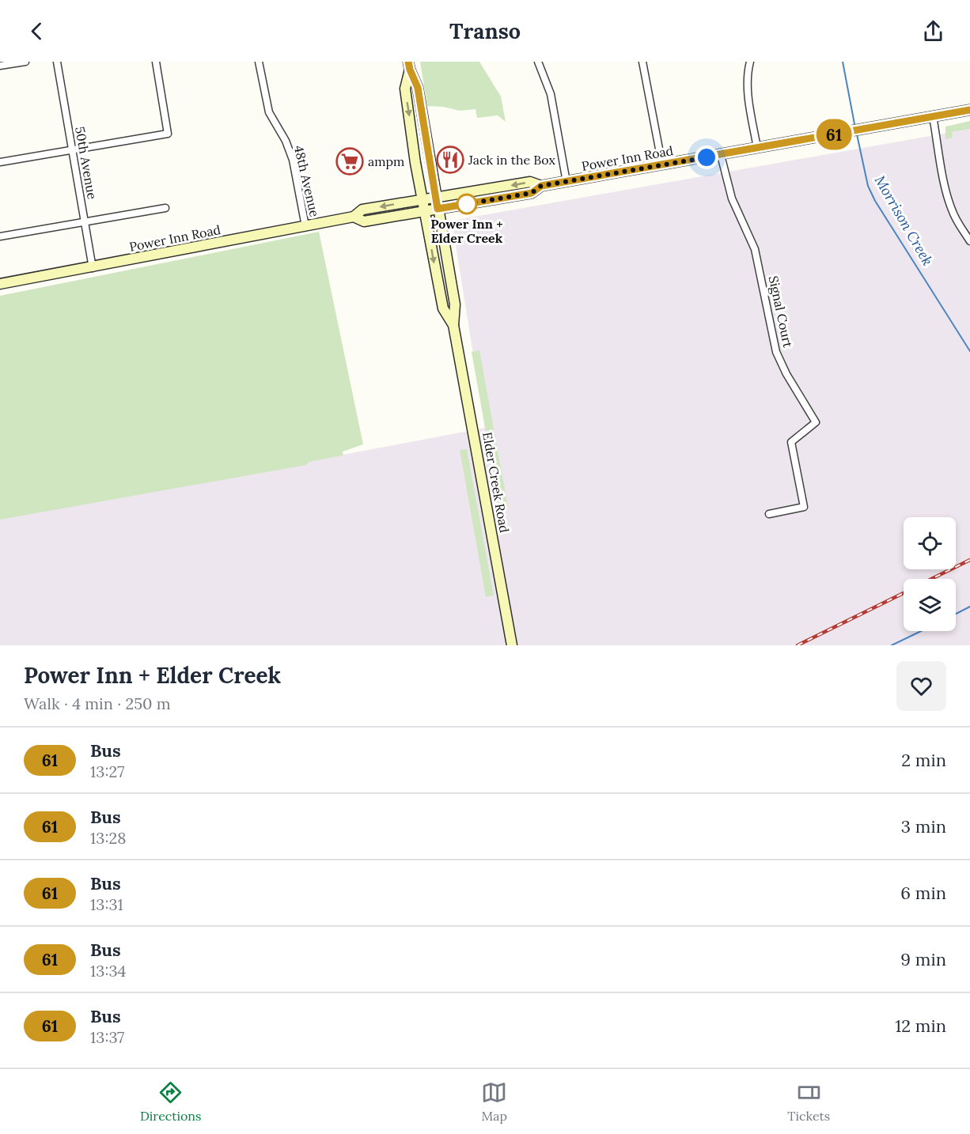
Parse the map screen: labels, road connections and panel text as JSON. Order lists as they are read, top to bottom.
{
  "streets": {
    "main road": ["Power Inn Road", "Elder Creek Road"],
    "street": ["50th Avenue", "48th Avenue", "Signal Court"]
  },
  "crossings": [
    ["Power Inn Road", "50th Avenue"],
    ["Power Inn Road", "48th Avenue"],
    ["Power Inn Road", "Signal Court"],
    ["Power Inn Road", "Elder Creek Road"]
  ],
  "water": ["Morrison Creek"],
  "places": {
    "restaurant": ["Jack in the Box"],
    "supermarket": ["ampm"],
    "other": ["Power Inn + Elder Creek"]
  },
  "lines": ["bus line 61"],
  "page": {
    "header": "Transo",
    "on_map": "61",
    "heading": ["Power Inn + Elder Creek", "Walk · 4 min · 250 m"],
    "list": [
      {
        "mark": "61",
        "name": "Bus",
        "note": "13:27",
        "value": "2 min"
      },
      {
        "mark": "61",
        "name": "Bus",
        "note": "13:28",
        "value": "3 min"
      },
      {
        "mark": "61",
        "name": "Bus",
        "note": "13:31",
        "value": "6 min"
      },
      {
        "mark": "61",
        "name": "Bus",
        "note": "13:34",
        "value": "9 min"
      },
      {
        "mark": "61",
        "name": "Bus",
        "note": "13:37",
        "value": "12 min"
      }
    ],
    "tabs": ["Directions", "Map", "Tickets"]
  }
}
